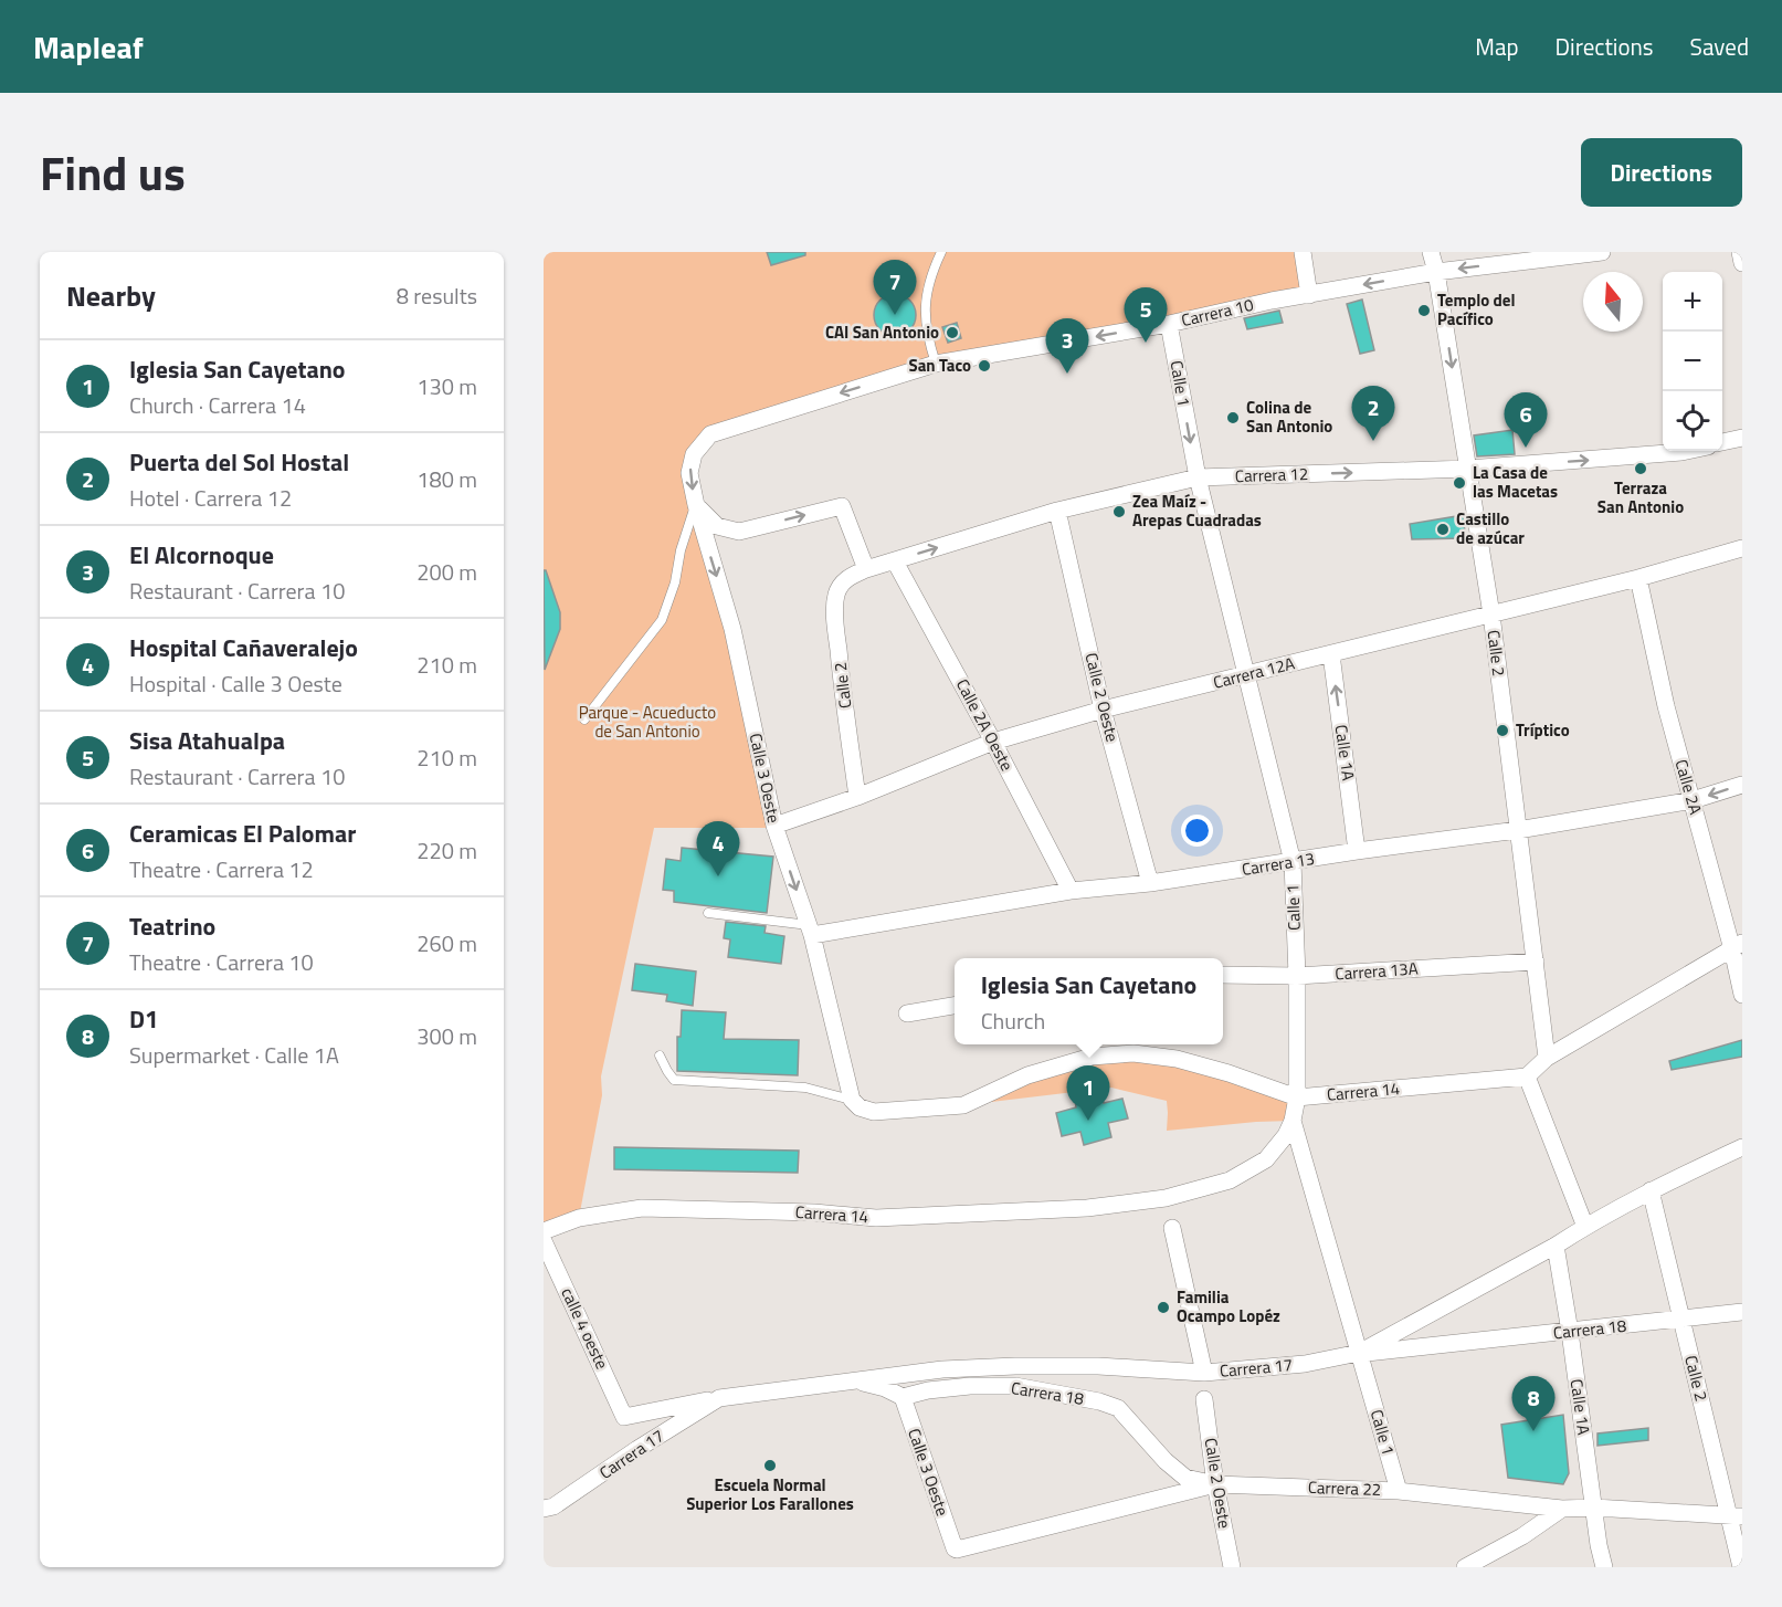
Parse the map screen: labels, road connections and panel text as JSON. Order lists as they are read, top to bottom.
{
  "streets": {
    "street": [
      "Carrera 10",
      "Calle 1",
      "Carrera 12",
      "Calle 2",
      "Carrera 12A",
      "Calle 2 Oeste",
      "Calle 2A Oeste",
      "Calle 1A",
      "Calle 3 Oeste",
      "Calle 2A",
      "Carrera 13",
      "Carrera 13A",
      "Carrera 14",
      "calle 4 oeste",
      "Carrera 18",
      "Carrera 17",
      "Carrera 22"
    ]
  },
  "crossings": [
    ["Carrera 10", "Calle 1"],
    ["Carrera 10", "Calle 2"],
    ["Carrera 10", "Calle 3 Oeste"],
    ["Calle 1", "Carrera 12"],
    ["Calle 1", "Carrera 12A"],
    ["Calle 1", "Carrera 13"],
    ["Calle 1", "Carrera 13A"],
    ["Calle 1", "Carrera 14"],
    ["Calle 1", "Carrera 18"],
    ["Calle 1", "Carrera 17"],
    ["Calle 1", "Carrera 22"],
    ["Carrera 12", "Calle 2"],
    ["Carrera 12", "Calle 2 Oeste"],
    ["Carrera 12", "Calle 2A Oeste"],
    ["Calle 2", "Carrera 12A"],
    ["Calle 2", "Carrera 13"],
    ["Calle 2", "Carrera 13A"],
    ["Calle 2", "Carrera 18"],
    ["Calle 2", "Carrera 17"],
    ["Calle 2", "Carrera 22"],
    ["Carrera 12A", "Calle 2 Oeste"],
    ["Carrera 12A", "Calle 2A Oeste"],
    ["Carrera 12A", "Calle 1A"],
    ["Carrera 12A", "Calle 3 Oeste"],
    ["Carrera 12A", "Calle 2A"],
    ["Calle 2 Oeste", "Carrera 13"],
    ["Calle 2 Oeste", "Carrera 18"],
    ["Calle 2 Oeste", "Carrera 22"],
    ["Calle 2A Oeste", "Carrera 13"],
    ["Calle 1A", "Carrera 13"],
    ["Calle 1A", "Carrera 18"],
    ["Calle 1A", "Carrera 17"],
    ["Calle 1A", "Carrera 22"],
    ["Calle 3 Oeste", "Carrera 13"],
    ["Calle 3 Oeste", "Carrera 14"],
    ["Calle 3 Oeste", "Carrera 18"],
    ["Calle 3 Oeste", "Carrera 22"],
    ["Calle 2A", "Carrera 13"],
    ["calle 4 oeste", "Carrera 17"],
    ["Carrera 18", "Carrera 17"],
    ["Carrera 18", "Carrera 22"]
  ],
  "one_way": [
    "Carrera 10",
    "Carrera 12",
    "Calle 1A",
    "Calle 3 Oeste"
  ],
  "parks": ["Parque - Acueducto de San Antonio"],
  "places": [
    "Templo del Pacífico",
    "CAI San Antonio",
    "San Taco",
    "Colina de San Antonio",
    "Terraza San Antonio",
    "La Casa de las Macetas",
    "Zea Maíz - Arepas Cuadradas",
    "Castillo de azúcar",
    "Tríptico",
    "Familia Ocampo Lopéz",
    "Escuela Normal Superior Los Farallones"
  ],
  "north": "top",
  "page": {
    "header": "Mapleaf",
    "nav": ["Map", "Directions", "Saved"],
    "title": "Find us",
    "buttons": "Directions",
    "heading": ["Nearby", "8 results"],
    "pins": [
      "7",
      "5",
      "3",
      "2",
      "6",
      "4",
      "1",
      "8"
    ],
    "map_buttons": ["+", "−"],
    "list": [
      {
        "mark": "1",
        "name": "Iglesia San Cayetano",
        "note": "Church · Carrera 14",
        "value": "130 m"
      },
      {
        "mark": "2",
        "name": "Puerta del Sol Hostal",
        "note": "Hotel · Carrera 12",
        "value": "180 m"
      },
      {
        "mark": "3",
        "name": "El Alcornoque",
        "note": "Restaurant · Carrera 10",
        "value": "200 m"
      },
      {
        "mark": "4",
        "name": "Hospital Cañaveralejo",
        "note": "Hospital · Calle 3 Oeste",
        "value": "210 m"
      },
      {
        "mark": "5",
        "name": "Sisa Atahualpa",
        "note": "Restaurant · Carrera 10",
        "value": "210 m"
      },
      {
        "mark": "6",
        "name": "Ceramicas El Palomar",
        "note": "Theatre · Carrera 12",
        "value": "220 m"
      },
      {
        "mark": "7",
        "name": "Teatrino",
        "note": "Theatre · Carrera 10",
        "value": "260 m"
      },
      {
        "mark": "8",
        "name": "D1",
        "note": "Supermarket · Calle 1A",
        "value": "300 m"
      }
    ],
    "popup": ["Iglesia San Cayetano", "Church"]
  }
}
